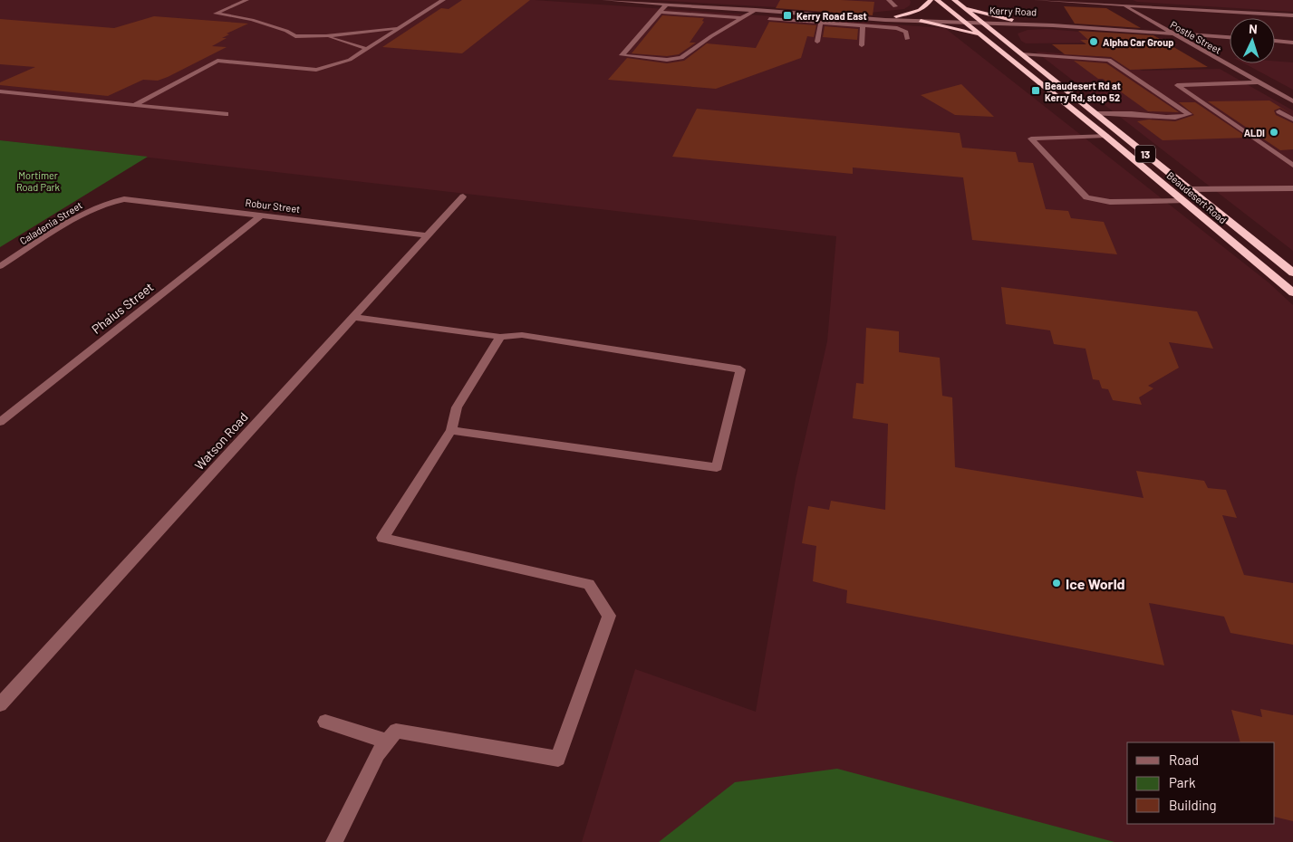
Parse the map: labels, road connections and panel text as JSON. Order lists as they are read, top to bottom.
{
  "streets": {
    "highway": ["13", "Beaudesert Road"],
    "street": [
      "Kerry Road",
      "Postle Street",
      "Robur Street",
      "Caladenia Street",
      "Phaius Street",
      "Watson Road"
    ]
  },
  "crossings": [
    ["Kerry Road", "Postle Street"],
    ["Kerry Road", "Beaudesert Road"],
    ["Robur Street", "Caladenia Street"],
    ["Robur Street", "Phaius Street"],
    ["Robur Street", "Watson Road"]
  ],
  "parks": ["Mortimer Road Park"],
  "places": {
    "transit": ["Kerry Road East", "Beaudesert Rd at Kerry Rd, stop 52"],
    "other": ["Alpha Car Group", "ALDI", "Ice World"]
  },
  "legend": ["Road", "Park", "Building"],
  "north": "top"
}
